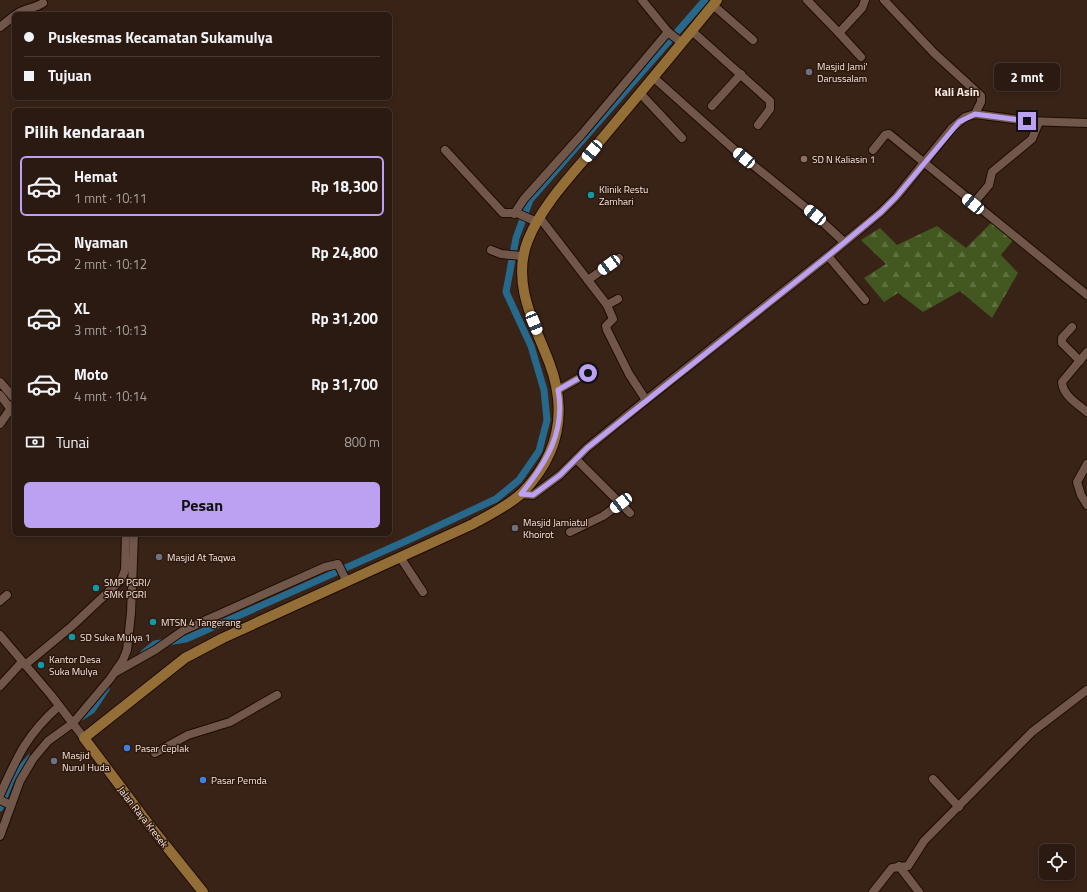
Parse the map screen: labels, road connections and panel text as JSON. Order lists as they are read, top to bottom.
{
  "streets": {
    "main road": ["Jalan Raya Kresek"]
  },
  "districts": ["Kali Asin"],
  "places": [
    "Masjid Jami' Darussalam",
    "SD N Kaliasin 1",
    "Klinik Restu Zamhari",
    "Masjid Jamiatul Khoirot",
    "Masjid At Taqwa",
    "SMP PGRI/ SMK PGRI",
    "MTSN 4 Tangerang",
    "SD Suka Mulya 1",
    "Kantor Desa Suka Mulya",
    "Pasar Ceplak",
    "Masjid Nurul Huda",
    "Pasar Pemda"
  ],
  "page": {
    "banner": ["Puskesmas Kecamatan Sukamulya", "Tujuan"],
    "bubble": "2 mnt",
    "heading": "Pilih kendaraan",
    "list": [
      {
        "name": "Hemat",
        "note": "1 mnt · 10:11",
        "value": "Rp 18,300"
      },
      {
        "name": "Nyaman",
        "note": "2 mnt · 10:12",
        "value": "Rp 24,800"
      },
      {
        "name": "XL",
        "note": "3 mnt · 10:13",
        "value": "Rp 31,200"
      },
      {
        "name": "Moto",
        "note": "4 mnt · 10:14",
        "value": "Rp 31,700"
      }
    ],
    "pay": ["Tunai", "800 m"],
    "buttons": "Pesan"
  }
}
